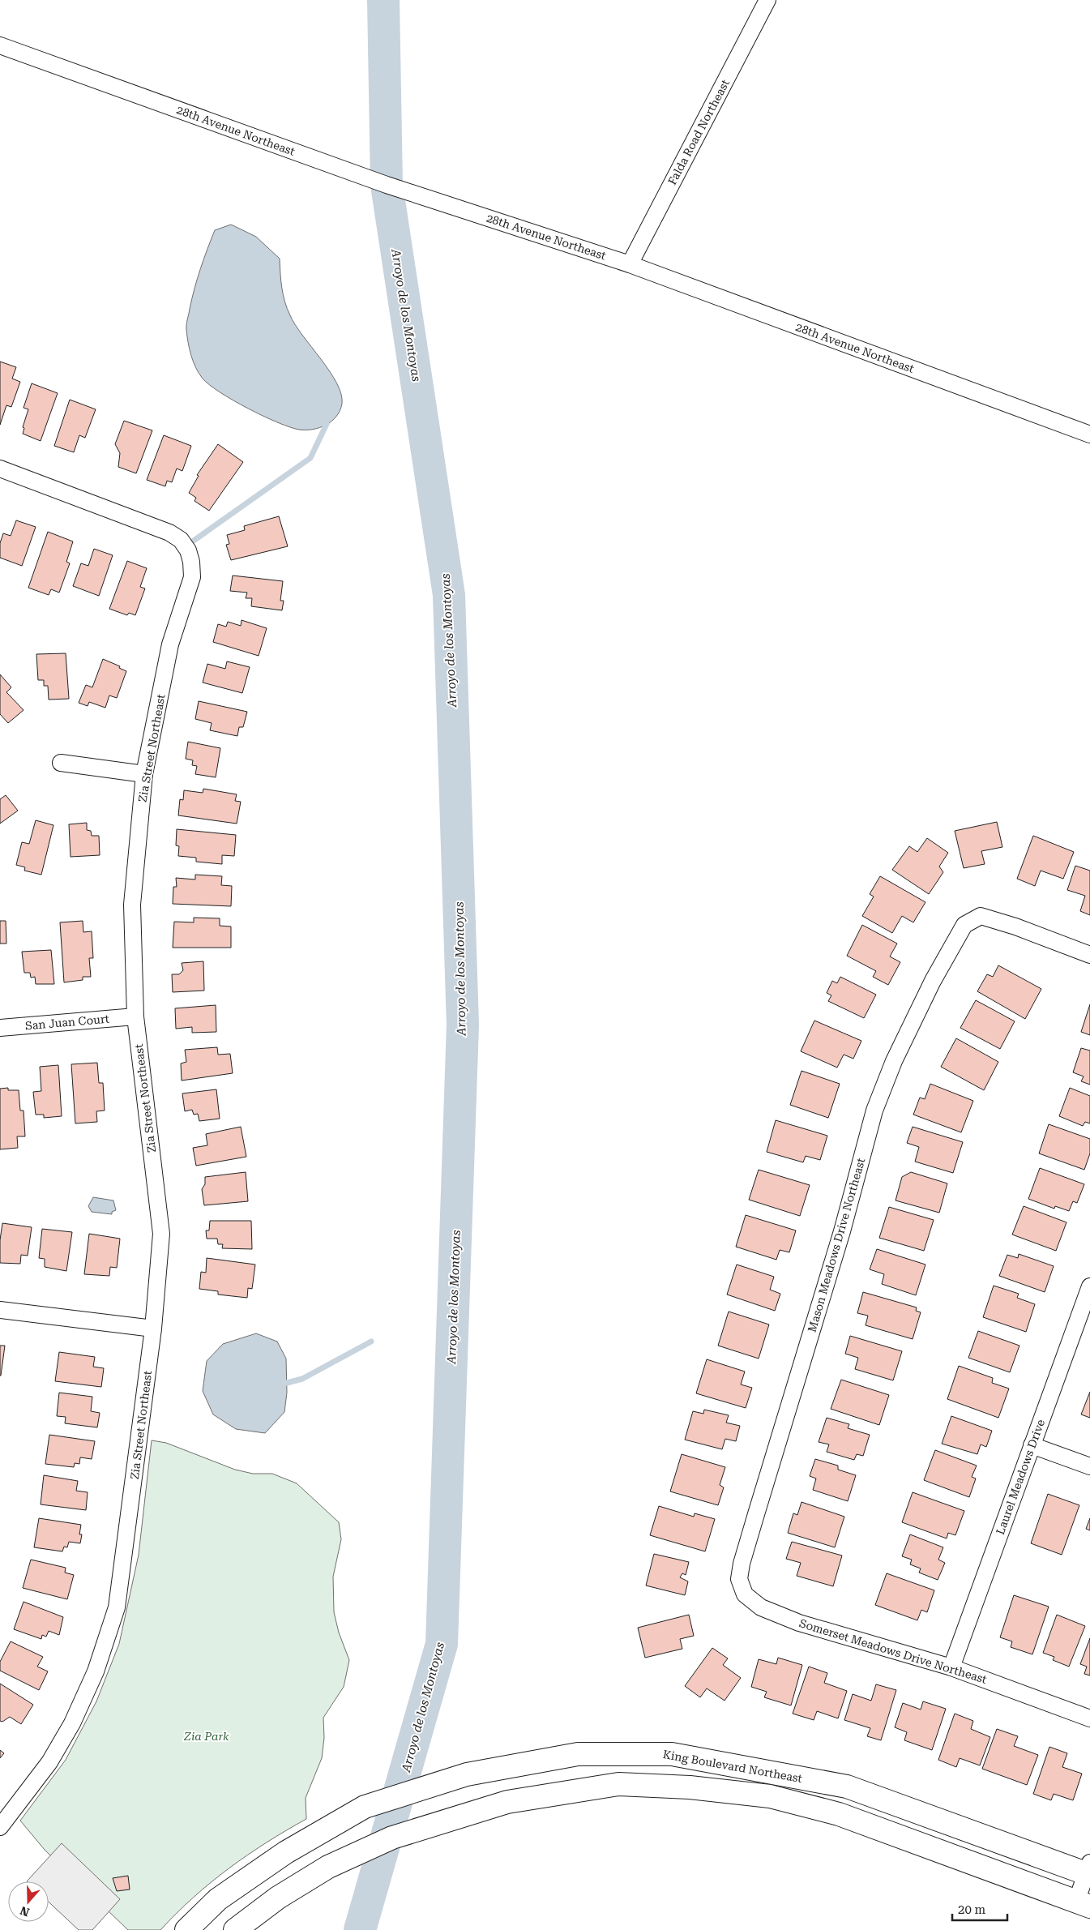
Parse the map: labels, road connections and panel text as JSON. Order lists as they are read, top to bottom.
{
  "streets": {
    "street": [
      "28th Avenue Northeast",
      "Falda Road Northeast",
      "Zia Street Northeast",
      "San Juan Court",
      "Mason Meadows Drive Northeast",
      "Laurel Meadows Drive",
      "Somerset Meadows Drive Northeast",
      "King Boulevard Northeast"
    ]
  },
  "crossings": [
    ["28th Avenue Northeast", "Falda Road Northeast"],
    ["Zia Street Northeast", "San Juan Court"],
    ["Mason Meadows Drive Northeast", "Somerset Meadows Drive Northeast"],
    ["Laurel Meadows Drive", "Somerset Meadows Drive Northeast"]
  ],
  "water": ["Arroyo de los Montoyas"],
  "parks": ["Zia Park"],
  "scale_bar": "20 m",
  "north": "bottom"
}
